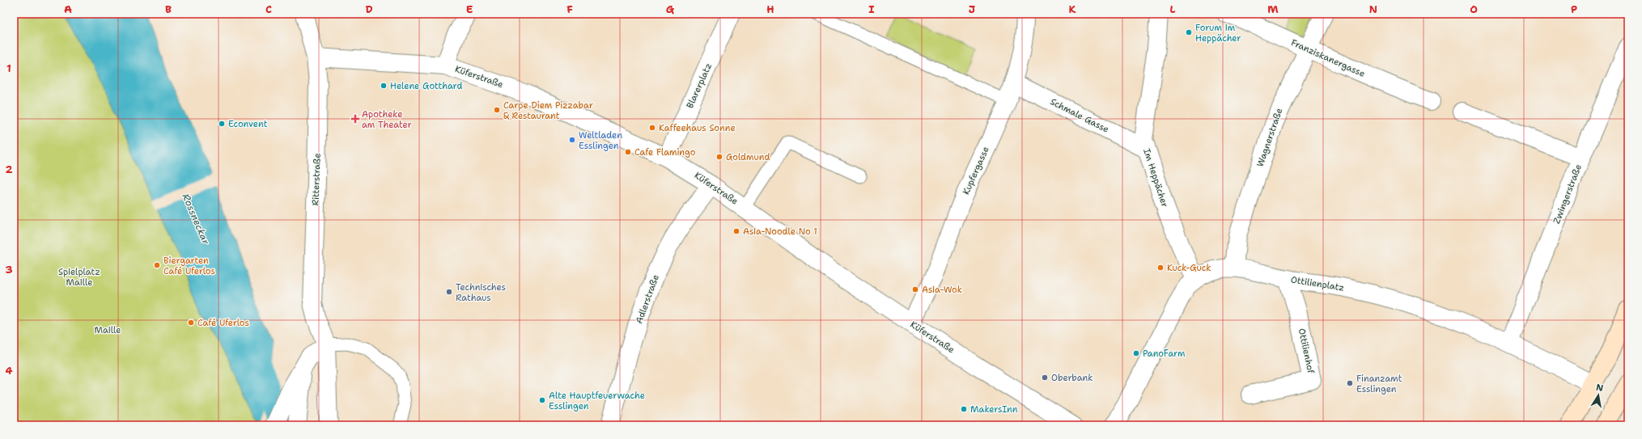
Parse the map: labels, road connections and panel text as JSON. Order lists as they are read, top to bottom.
{
  "streets": {
    "street": [
      "Franziskanergasse",
      "Küferstraße",
      "Blarerplatz",
      "Schmale Gasse",
      "Wagnerstraße",
      "Kupfergasse",
      "Im Heppächer",
      "Ritterstraße",
      "Zwingerstraße",
      "Ottilienplatz",
      "Adlerstraße",
      "Ottilienhof"
    ]
  },
  "crossings": [
    ["Franziskanergasse", "Wagnerstraße"],
    ["Küferstraße", "Blarerplatz"],
    ["Küferstraße", "Kupfergasse"],
    ["Küferstraße", "Ritterstraße"],
    ["Küferstraße", "Adlerstraße"],
    ["Schmale Gasse", "Kupfergasse"],
    ["Schmale Gasse", "Im Heppächer"],
    ["Wagnerstraße", "Ottilienplatz"],
    ["Im Heppächer", "Ottilienplatz"],
    ["Zwingerstraße", "Ottilienplatz"],
    ["Ottilienplatz", "Ottilienhof"]
  ],
  "water": ["Rossneckar"],
  "parks": ["Spielplatz Maille", "Maille"],
  "places": {
    "other": [
      "Forum im Heppächer",
      "Helene Gotthard",
      "Carpe Diem Pizzabar & Restaurant",
      "Econvent",
      "Kaffeehaus Sonne",
      "Weltladen Esslingen",
      "Cafe Flamingo",
      "Goldmund",
      "Asia-Noodle No 1",
      "Biergarten Café Uferlos",
      "Kuck-Guck",
      "Asia-Wok",
      "Technisches Rathaus",
      "Café Uferlos",
      "PanoFarm",
      "Oberbank",
      "Finanzamt Esslingen",
      "Alte Hauptfeuerwache Esslingen",
      "MakersInn"
    ],
    "health": ["Apotheke am Theater"]
  },
  "north": "top",
  "grid": {
    "columns": [
      "A",
      "B",
      "C",
      "D",
      "E",
      "F",
      "G",
      "H",
      "I",
      "J",
      "K",
      "L",
      "M",
      "N",
      "O",
      "P"
    ],
    "rows": [
      "1",
      "2",
      "3",
      "4"
    ]
  }
}
